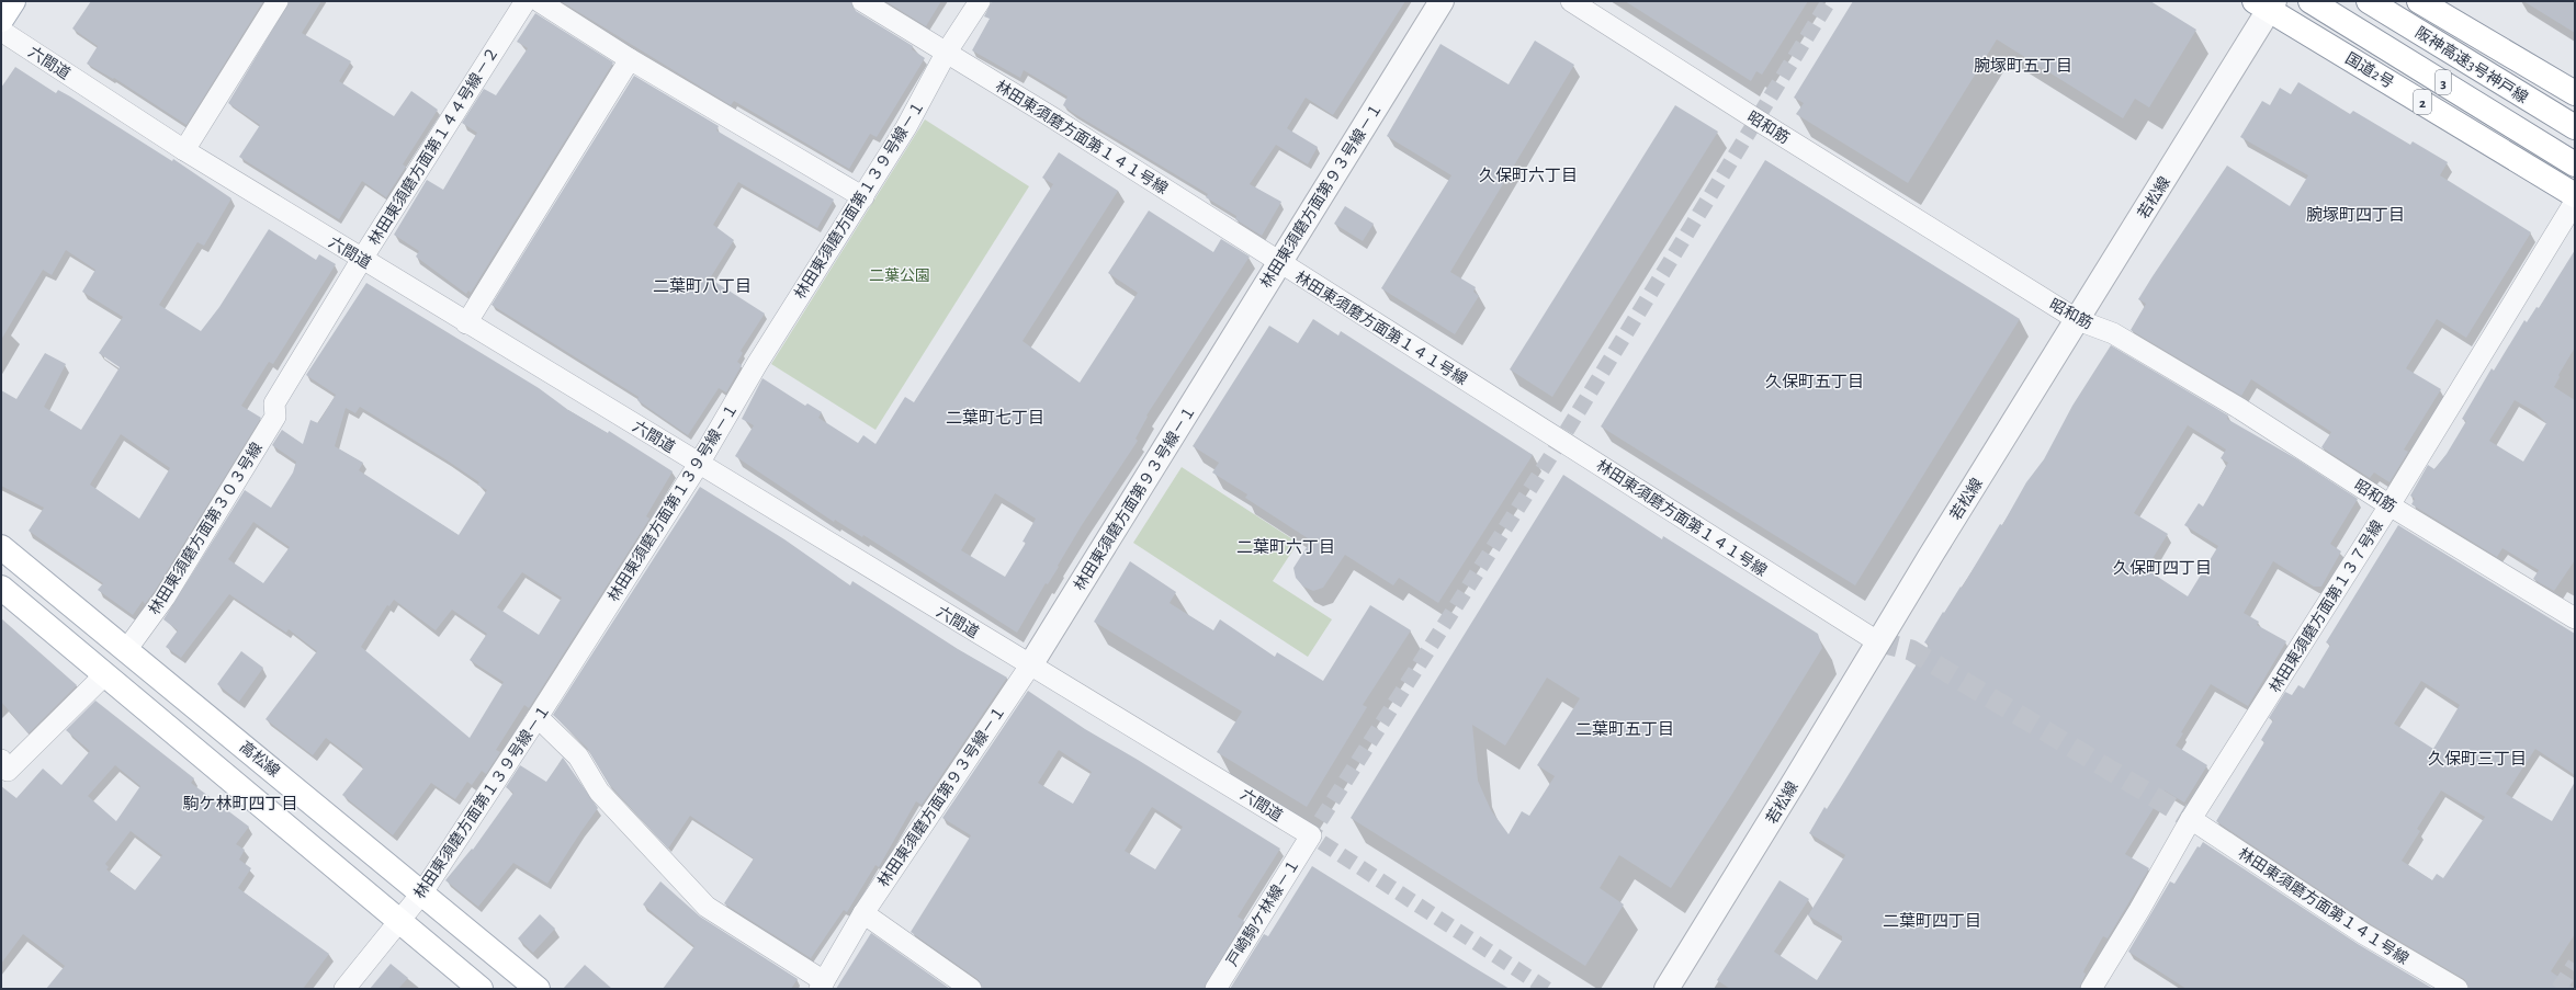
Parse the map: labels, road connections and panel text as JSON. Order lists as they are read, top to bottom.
{
  "streets": {
    "main road": [
      "阪神高速3号神戸線",
      "国道2号",
      "3",
      "2",
      "高松線"
    ],
    "street": [
      "六間道",
      "昭和筋",
      "林田東須磨方面第１４１号線",
      "林田東須磨方面第１４４号線－２",
      "林田東須磨方面第９３号線－１",
      "若松線",
      "林田東須磨方面第１３９号線－１",
      "林田東須磨方面第３０３号線",
      "林田東須磨方面第１３７号線",
      "戸崎駒ケ林線－１"
    ]
  },
  "crossings": [
    ["六間道", "林田東須磨方面第１４４号線－２"],
    ["六間道", "林田東須磨方面第９３号線－１"],
    ["六間道", "林田東須磨方面第１３９号線－１"],
    ["六間道", "戸崎駒ケ林線－１"],
    ["国道2号", "若松線"],
    ["昭和筋", "若松線"],
    ["昭和筋", "林田東須磨方面第１３７号線"],
    ["林田東須磨方面第１４１号線", "林田東須磨方面第９３号線－１"],
    ["林田東須磨方面第１４１号線", "若松線"],
    ["林田東須磨方面第１４１号線", "林田東須磨方面第１３９号線－１"],
    ["林田東須磨方面第１４１号線", "林田東須磨方面第１３７号線"],
    ["林田東須磨方面第１４４号線－２", "林田東須磨方面第３０３号線"],
    ["林田東須磨方面第１３９号線－１", "高松線"],
    ["林田東須磨方面第３０３号線", "高松線"]
  ],
  "districts": [
    "腕塚町五丁目",
    "久保町六丁目",
    "腕塚町四丁目",
    "二葉町八丁目",
    "久保町五丁目",
    "二葉町七丁目",
    "二葉町六丁目",
    "久保町四丁目",
    "二葉町五丁目",
    "久保町三丁目",
    "駒ケ林町四丁目",
    "二葉町四丁目"
  ],
  "parks": ["二葉公園"]
}
